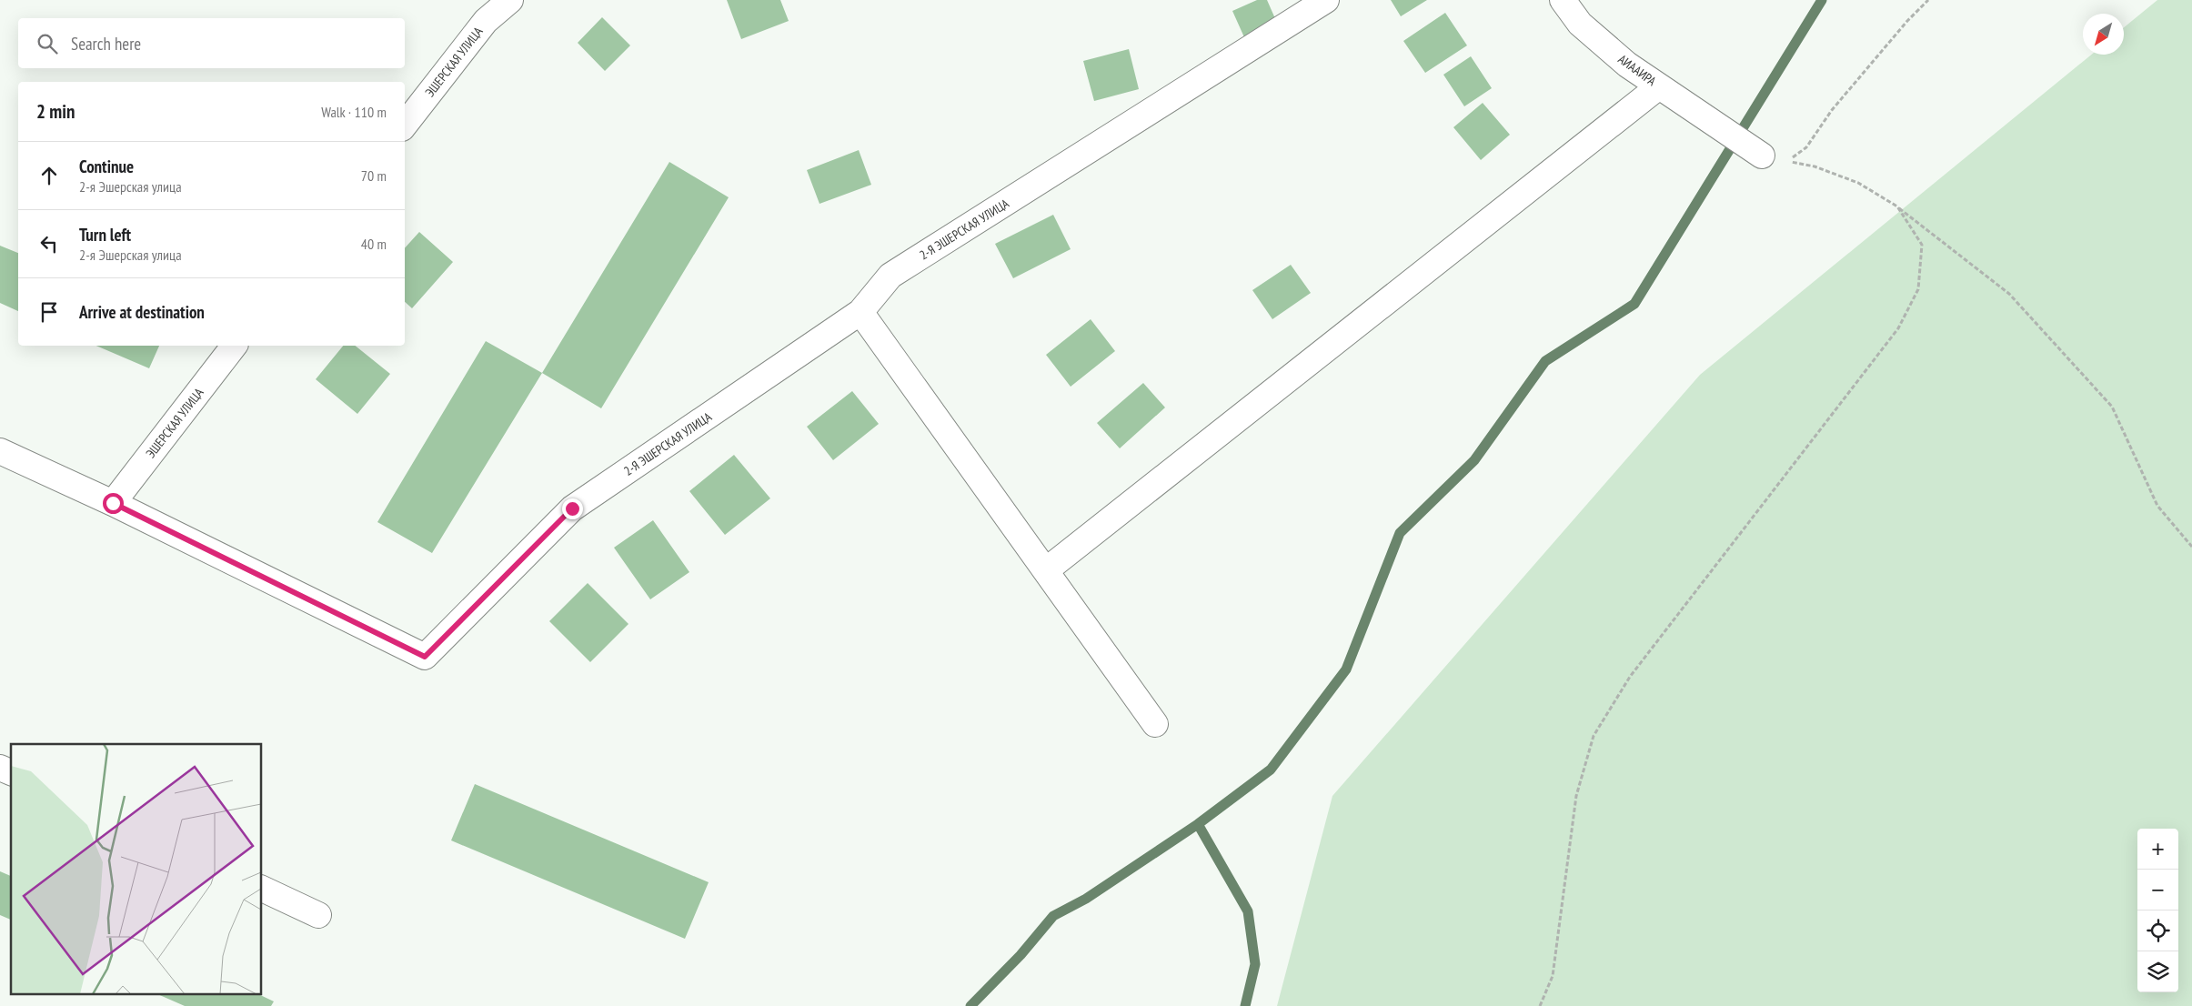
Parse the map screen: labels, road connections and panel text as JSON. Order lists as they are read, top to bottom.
{
  "streets": {
    "street": ["ЭШЕРСКАЯ УЛИЦА", "АИААИРА", "2-Я ЭШЕРСКАЯ УЛИЦА"]
  },
  "crossings": [
    ["ЭШЕРСКАЯ УЛИЦА", "2-Я ЭШЕРСКАЯ УЛИЦА"]
  ],
  "north": "bottom left",
  "page": {
    "search": "Search here",
    "heading": ["2 min", "Walk · 110 m"],
    "list": [
      ["Continue", "2-я Эшерская улица", "70 m"],
      ["Turn left", "2-я Эшерская улица", "40 m"],
      "Arrive at destination"
    ],
    "map_buttons": ["+", "−"]
  }
}
